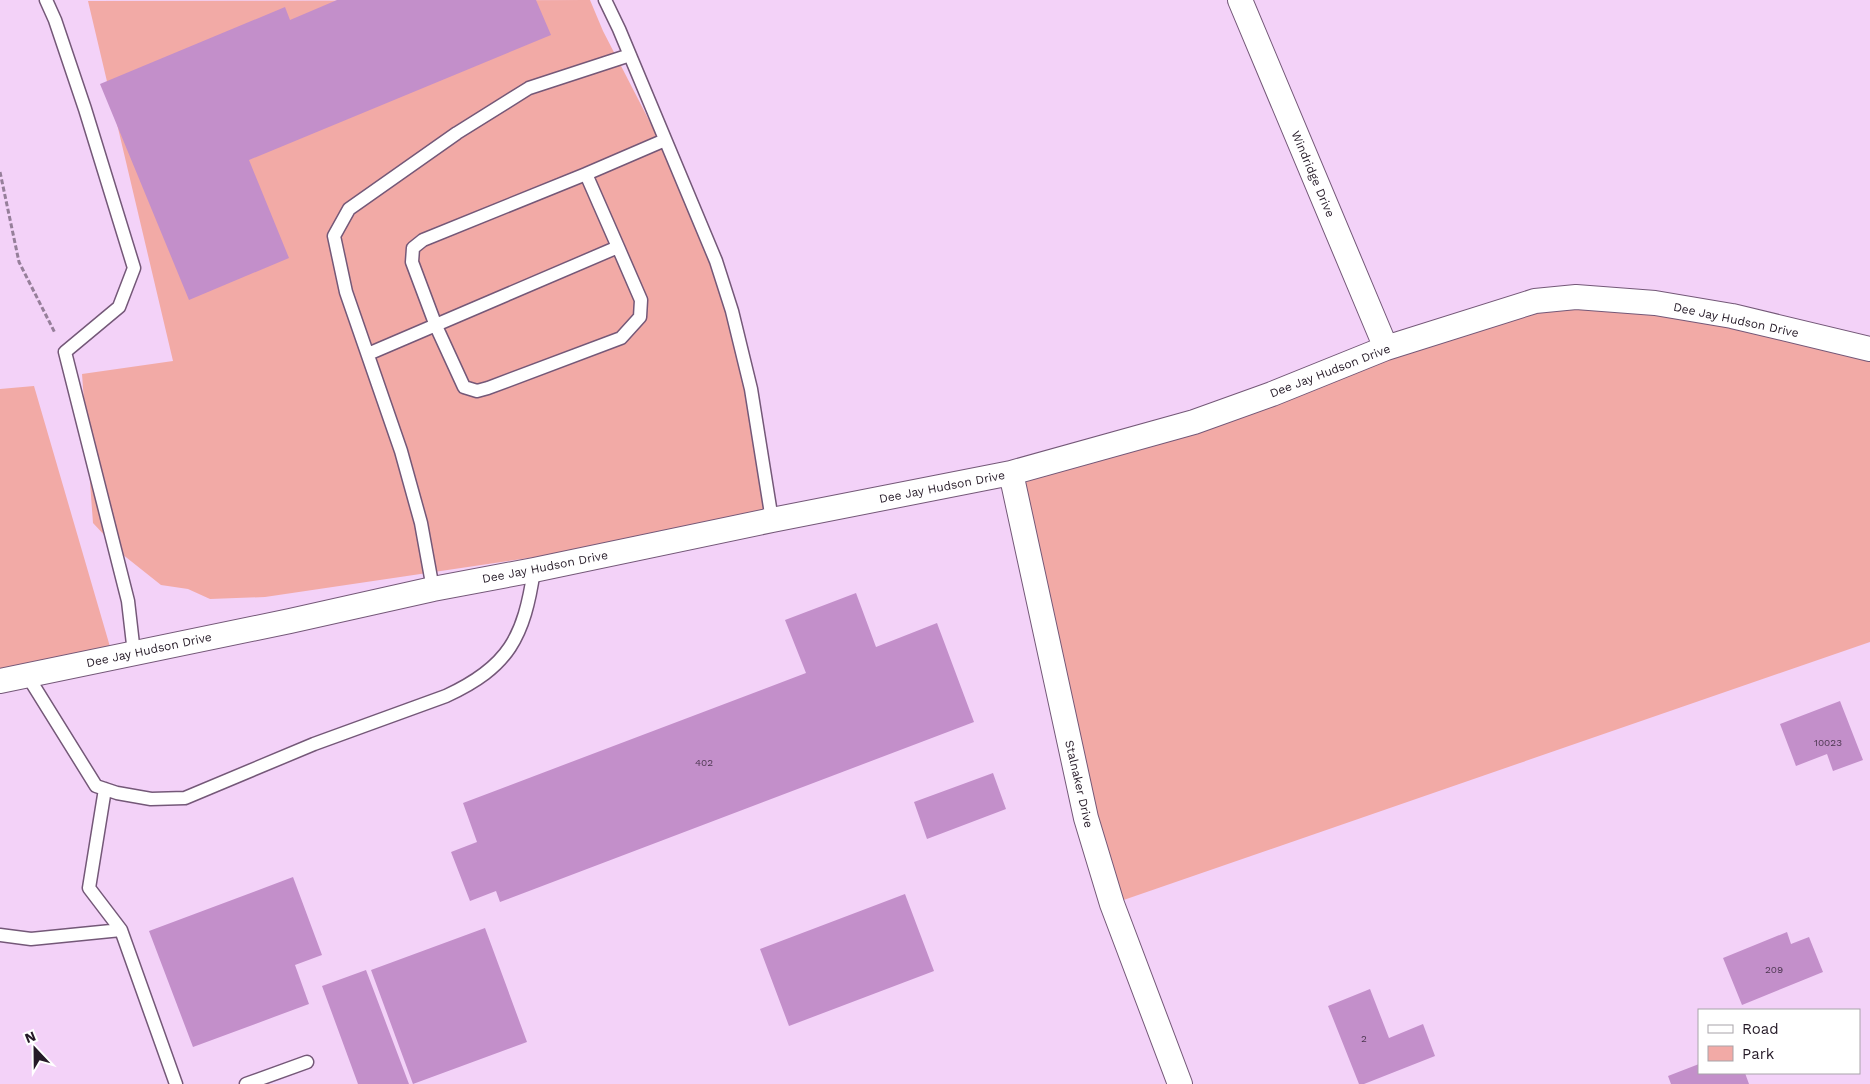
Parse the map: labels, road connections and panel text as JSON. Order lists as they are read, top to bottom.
{
  "streets": {
    "street": ["Windridge Drive", "Dee Jay Hudson Drive", "Stalnaker Drive"]
  },
  "crossings": [
    ["Windridge Drive", "Dee Jay Hudson Drive"],
    ["Dee Jay Hudson Drive", "Stalnaker Drive"]
  ],
  "house_numbers": [
    "10023",
    "402",
    "209",
    "2"
  ],
  "legend": ["Road", "Park"],
  "north": "top"
}
